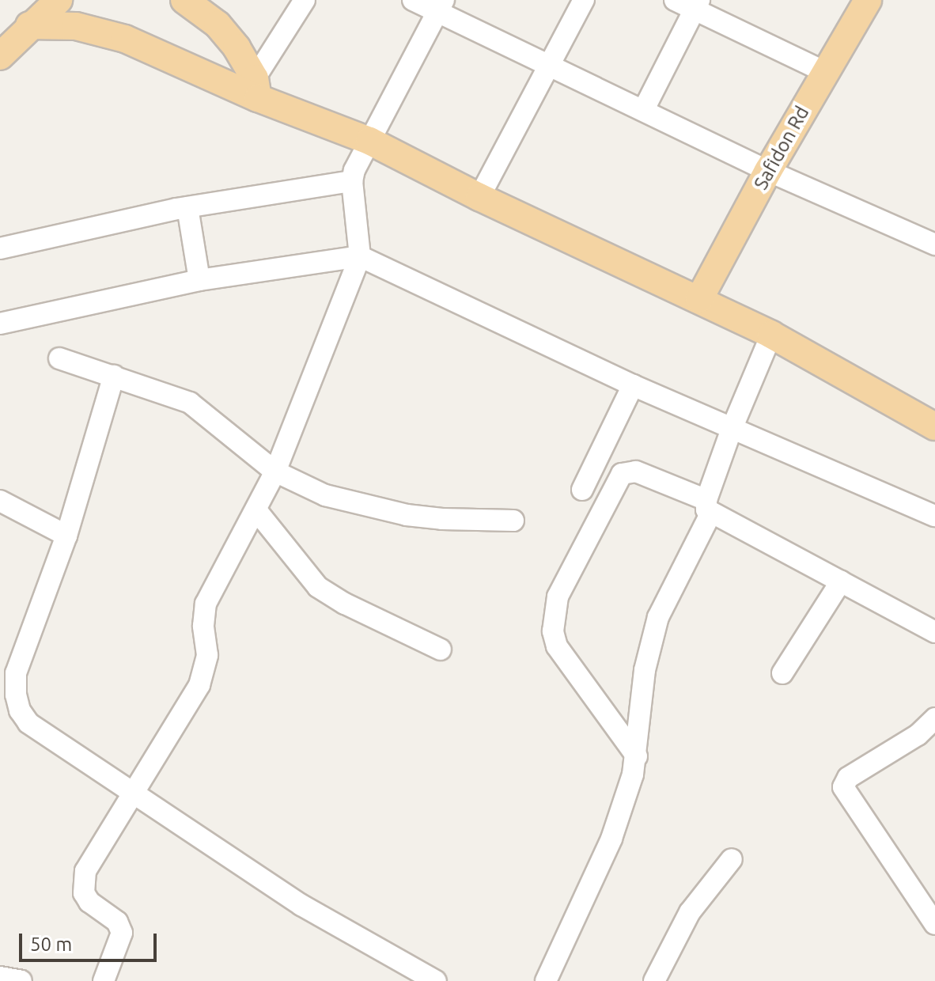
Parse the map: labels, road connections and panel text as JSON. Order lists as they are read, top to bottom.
{
  "streets": {
    "main road": ["Safidon Rd"]
  },
  "scale_bar": "50 m"
}
